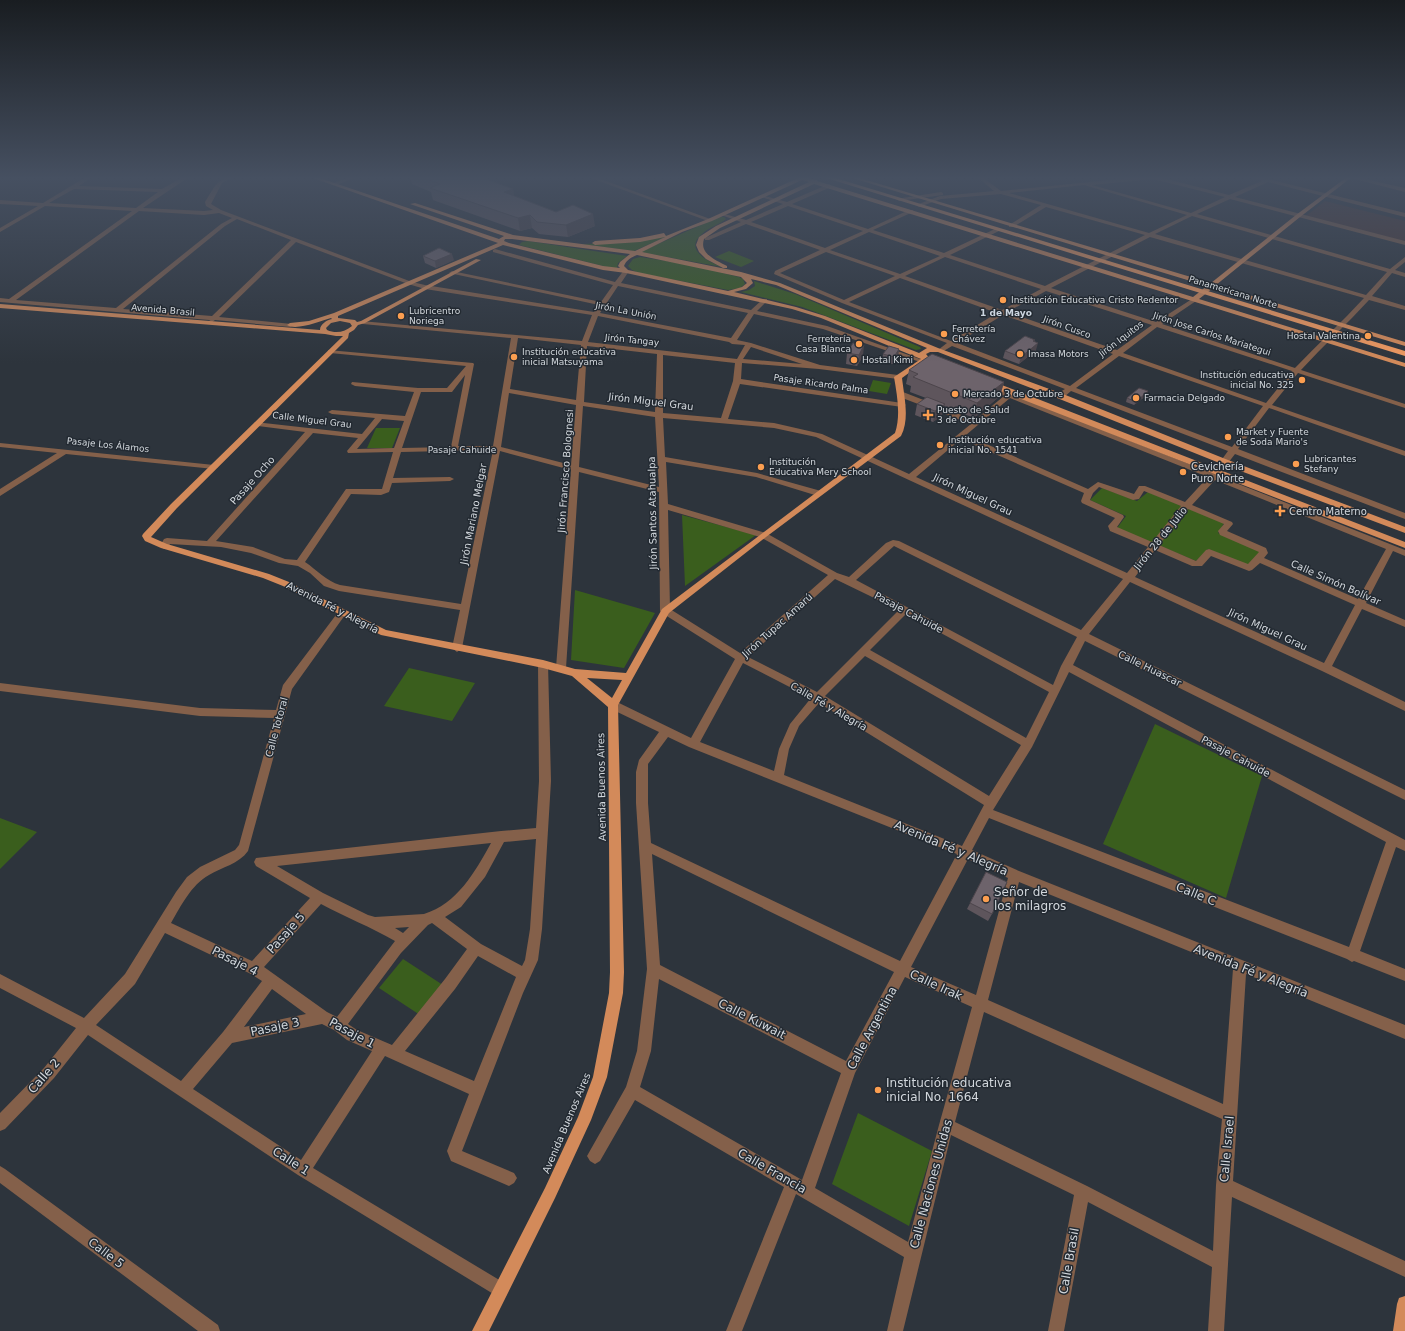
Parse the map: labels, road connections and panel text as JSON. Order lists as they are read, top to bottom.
{
  "streets": {
    "highway": ["Panamericana Norte"],
    "main road": ["Avenida Brasil", "Avenida Fé y Alegría", "Avenida Buenos Aires"],
    "street": [
      "Jirón La Unión",
      "Jirón Cusco",
      "Jirón Jose Carlos Mariategui",
      "Jirón Iquitos",
      "Jirón Tangay",
      "Pasaje Ricardo Palma",
      "Jirón Miguel Grau",
      "Calle Miguel Grau",
      "Pasaje Los Álamos",
      "Pasaje Cahuide",
      "Jirón Francisco Bolognesi",
      "Pasaje Ocho",
      "Jirón Santos Atahualpa",
      "Jirón Mariano Melgar",
      "Jirón 28 de Julio",
      "Calle Simón Bolívar",
      "Jirón Tupac Amarú",
      "Calle Huascar",
      "Calle Fé y Alegría",
      "Calle Totoral",
      "Calle C",
      "Pasaje 5",
      "Pasaje 4",
      "Calle Irak",
      "Calle Kuwait",
      "Pasaje 3",
      "Calle Argentina",
      "Pasaje 1",
      "Calle 2",
      "Calle Israel",
      "Calle 1",
      "Calle Francia",
      "Calle Naciones Unidas",
      "Calle 5",
      "Calle Brasil"
    ]
  },
  "crossings": [
    ["Panamericana Norte", "Jirón 28 de Julio"],
    ["Jirón La Unión", "Jirón Tangay"],
    ["Jirón La Unión", "Jirón Francisco Bolognesi"],
    ["Jirón Cusco", "Jirón Iquitos"],
    ["Jirón Cusco", "Jirón 28 de Julio"],
    ["Jirón Jose Carlos Mariategui", "Jirón Iquitos"],
    ["Jirón Jose Carlos Mariategui", "Jirón 28 de Julio"],
    ["Jirón Tangay", "Jirón Francisco Bolognesi"],
    ["Jirón Tangay", "Jirón Santos Atahualpa"],
    ["Jirón Tangay", "Jirón Mariano Melgar"],
    ["Jirón Miguel Grau", "Jirón Francisco Bolognesi"],
    ["Jirón Miguel Grau", "Jirón Santos Atahualpa"],
    ["Jirón Miguel Grau", "Jirón Mariano Melgar"],
    ["Jirón Miguel Grau", "Jirón 28 de Julio"],
    ["Calle Miguel Grau", "Pasaje Cahuide"],
    ["Calle Miguel Grau", "Pasaje Ocho"],
    ["Pasaje Los Álamos", "Avenida Fé y Alegría"],
    ["Pasaje Cahuide", "Jirón Francisco Bolognesi"],
    ["Pasaje Cahuide", "Jirón Santos Atahualpa"],
    ["Pasaje Cahuide", "Jirón Mariano Melgar"],
    ["Pasaje Cahuide", "Jirón 28 de Julio"],
    ["Pasaje Cahuide", "Jirón Tupac Amarú"],
    ["Pasaje Cahuide", "Calle Huascar"],
    ["Jirón Francisco Bolognesi", "Avenida Fé y Alegría"],
    ["Jirón Santos Atahualpa", "Calle Fé y Alegría"],
    ["Jirón Mariano Melgar", "Avenida Fé y Alegría"],
    ["Jirón 28 de Julio", "Avenida Fé y Alegría"],
    ["Jirón 28 de Julio", "Calle Huascar"],
    ["Jirón 28 de Julio", "Calle Fé y Alegría"],
    ["Jirón 28 de Julio", "Calle C"],
    ["Jirón 28 de Julio", "Calle Argentina"],
    ["Avenida Fé y Alegría", "Jirón Tupac Amarú"],
    ["Avenida Fé y Alegría", "Calle Totoral"],
    ["Avenida Fé y Alegría", "Avenida Buenos Aires"],
    ["Avenida Fé y Alegría", "Calle Argentina"],
    ["Avenida Fé y Alegría", "Calle Israel"],
    ["Avenida Fé y Alegría", "Calle Naciones Unidas"],
    ["Jirón Tupac Amarú", "Calle Fé y Alegría"],
    ["Calle Fé y Alegría", "Calle C"],
    ["Calle Totoral", "Calle 2"],
    ["Avenida Buenos Aires", "Calle 1"],
    ["Pasaje 5", "Pasaje 4"],
    ["Pasaje 4", "Pasaje 3"],
    ["Pasaje 4", "Pasaje 1"],
    ["Pasaje 4", "Calle 2"],
    ["Calle Irak", "Calle Argentina"],
    ["Calle Irak", "Calle Israel"],
    ["Calle Irak", "Calle Naciones Unidas"],
    ["Calle Kuwait", "Calle Argentina"],
    ["Pasaje 3", "Pasaje 1"],
    ["Calle Argentina", "Calle Francia"],
    ["Calle 2", "Calle 1"],
    ["Calle Francia", "Calle Naciones Unidas"]
  ],
  "districts": ["1 de Mayo"],
  "places": {
    "other": [
      "Institución Educativa Cristo Redentor",
      "Lubricentro Noriega",
      "Ferretería Chávez",
      "Hostal Valentina",
      "Ferretería Casa Blanca",
      "Imasa Motors",
      "Institución educativa inicial Matsuyama",
      "Hostal Kimi",
      "Institución educativa inicial No. 325",
      "Mercado 3 de Octubre",
      "Farmacia Delgado",
      "Market y Fuente de Soda Mario's",
      "Institución educativa inicial No. 1541",
      "Lubricantes Stefany",
      "Institución Educativa Mery School",
      "Cevichería Puro Norte",
      "Señor de los milagros",
      "Institución educativa inicial No. 1664"
    ],
    "health": ["Puesto de Salud 3 de Octubre", "Centro Materno"]
  }
}
